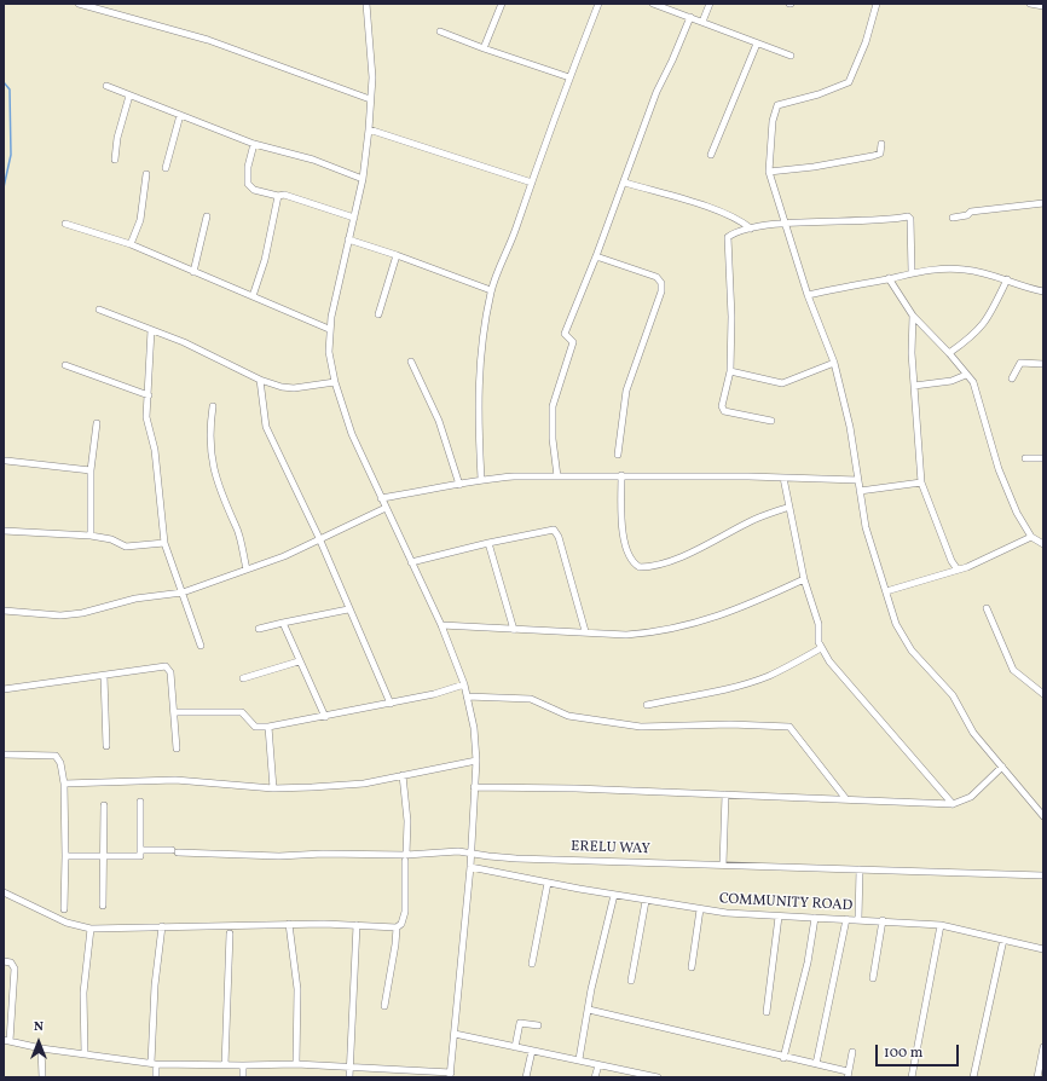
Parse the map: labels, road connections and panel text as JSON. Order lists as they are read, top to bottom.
{
  "streets": {
    "street": ["ERELU WAY", "COMMUNITY ROAD"]
  },
  "scale_bar": "100 m",
  "north": "top"
}
